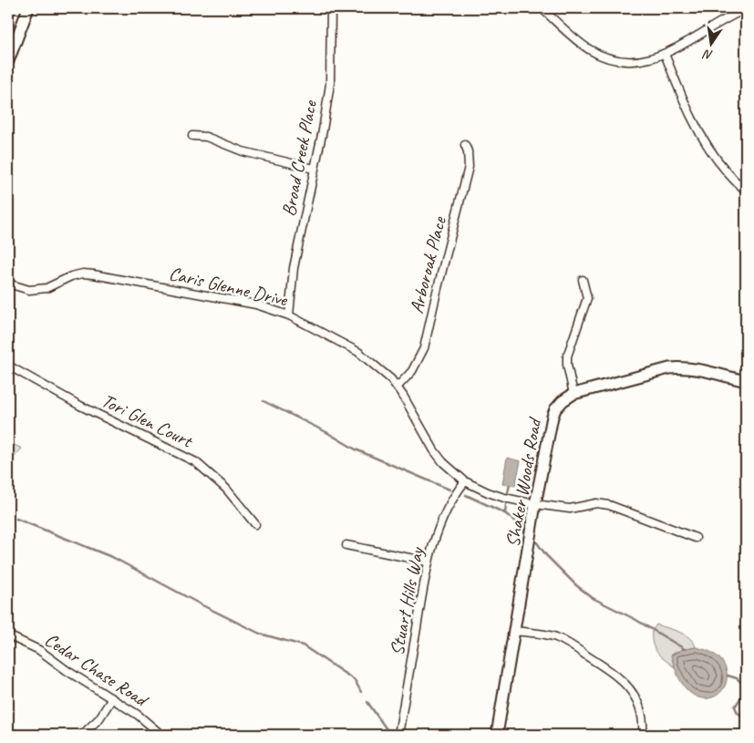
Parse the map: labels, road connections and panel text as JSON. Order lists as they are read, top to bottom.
{
  "streets": {
    "street": [
      "Broad Creek Place",
      "Arboroak Place",
      "Caris Glenne Drive",
      "Tori Glen Court",
      "Shaker Woods Road",
      "Stuart Hills Way",
      "Cedar Chase Road"
    ]
  },
  "crossings": [
    ["Broad Creek Place", "Caris Glenne Drive"],
    ["Arboroak Place", "Caris Glenne Drive"],
    ["Caris Glenne Drive", "Shaker Woods Road"],
    ["Caris Glenne Drive", "Stuart Hills Way"]
  ],
  "north": "bottom"
}
